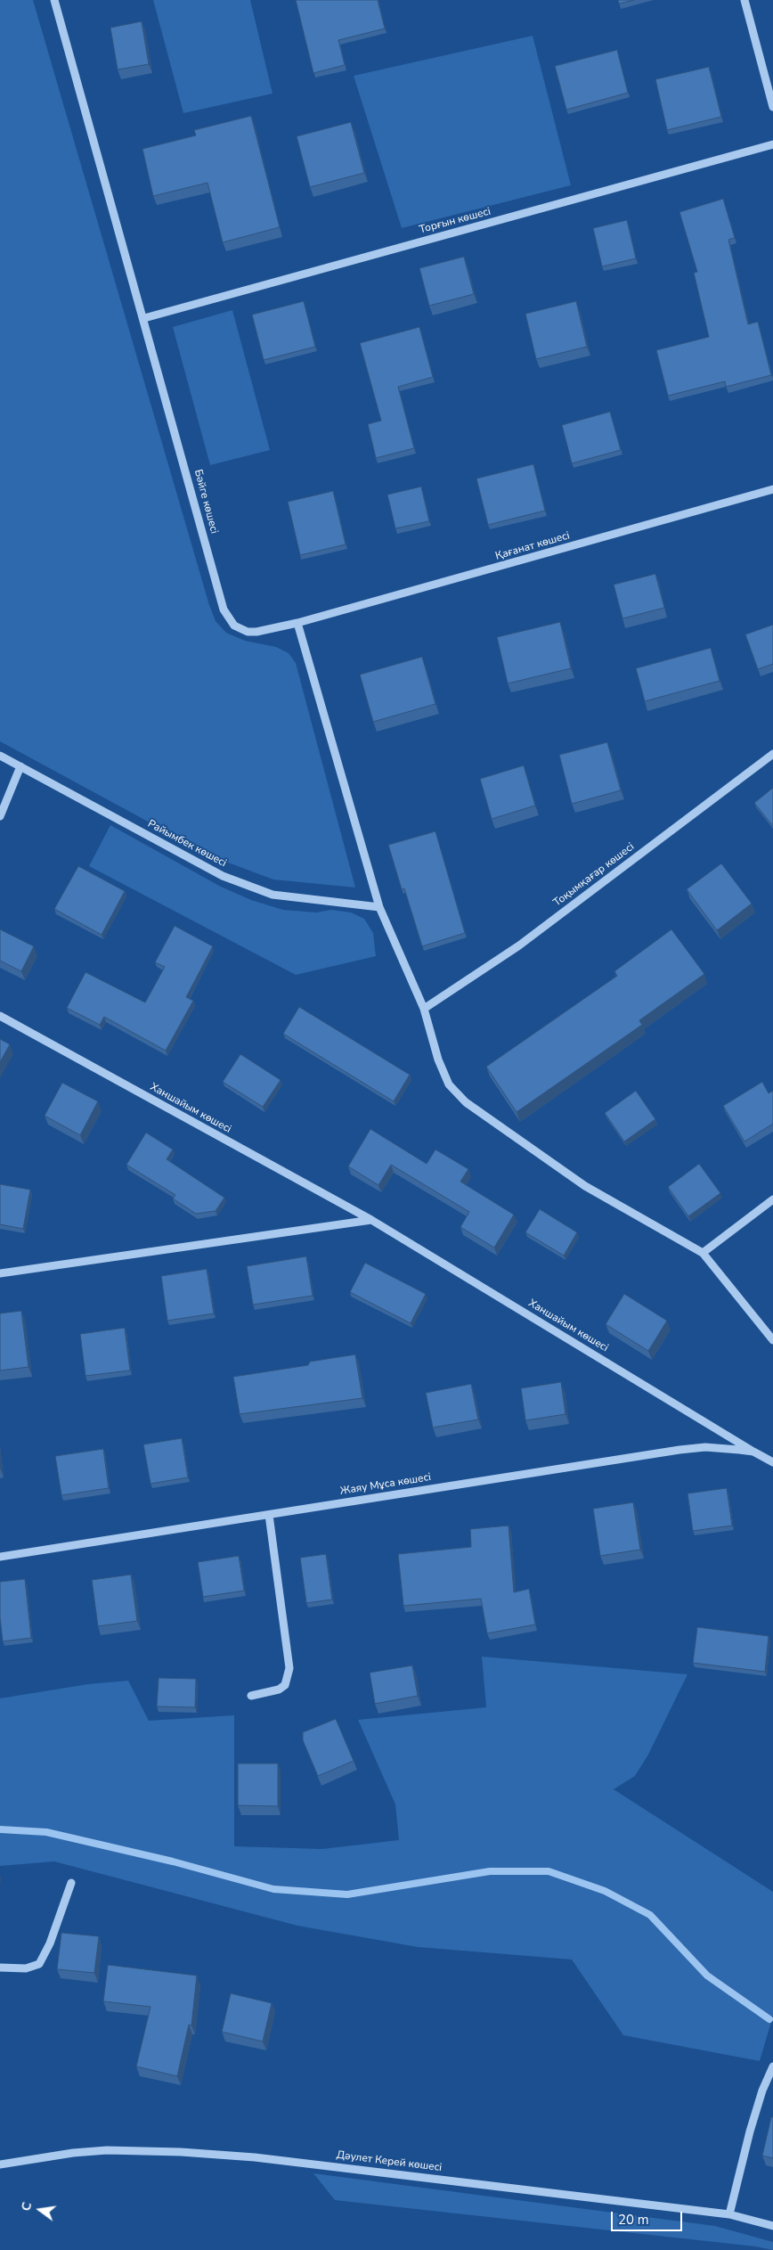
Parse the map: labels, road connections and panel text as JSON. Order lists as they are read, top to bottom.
{
  "streets": {
    "street": [
      "Торғын көшесі",
      "Бәйге көшесі",
      "Қағанат көшесі",
      "Райымбек көшесі",
      "Тоқымқағар көшесі",
      "Ханшайым көшесі",
      "Жаяу Мұса көшесі",
      "Дәулет Керей көшесі"
    ]
  },
  "crossings": [
    ["Торғын көшесі", "Бәйге көшесі"],
    ["Бәйге көшесі", "Қағанат көшесі"],
    ["Ханшайым көшесі", "Жаяу Мұса көшесі"]
  ],
  "scale_bar": "20 m",
  "north": "left"
}
